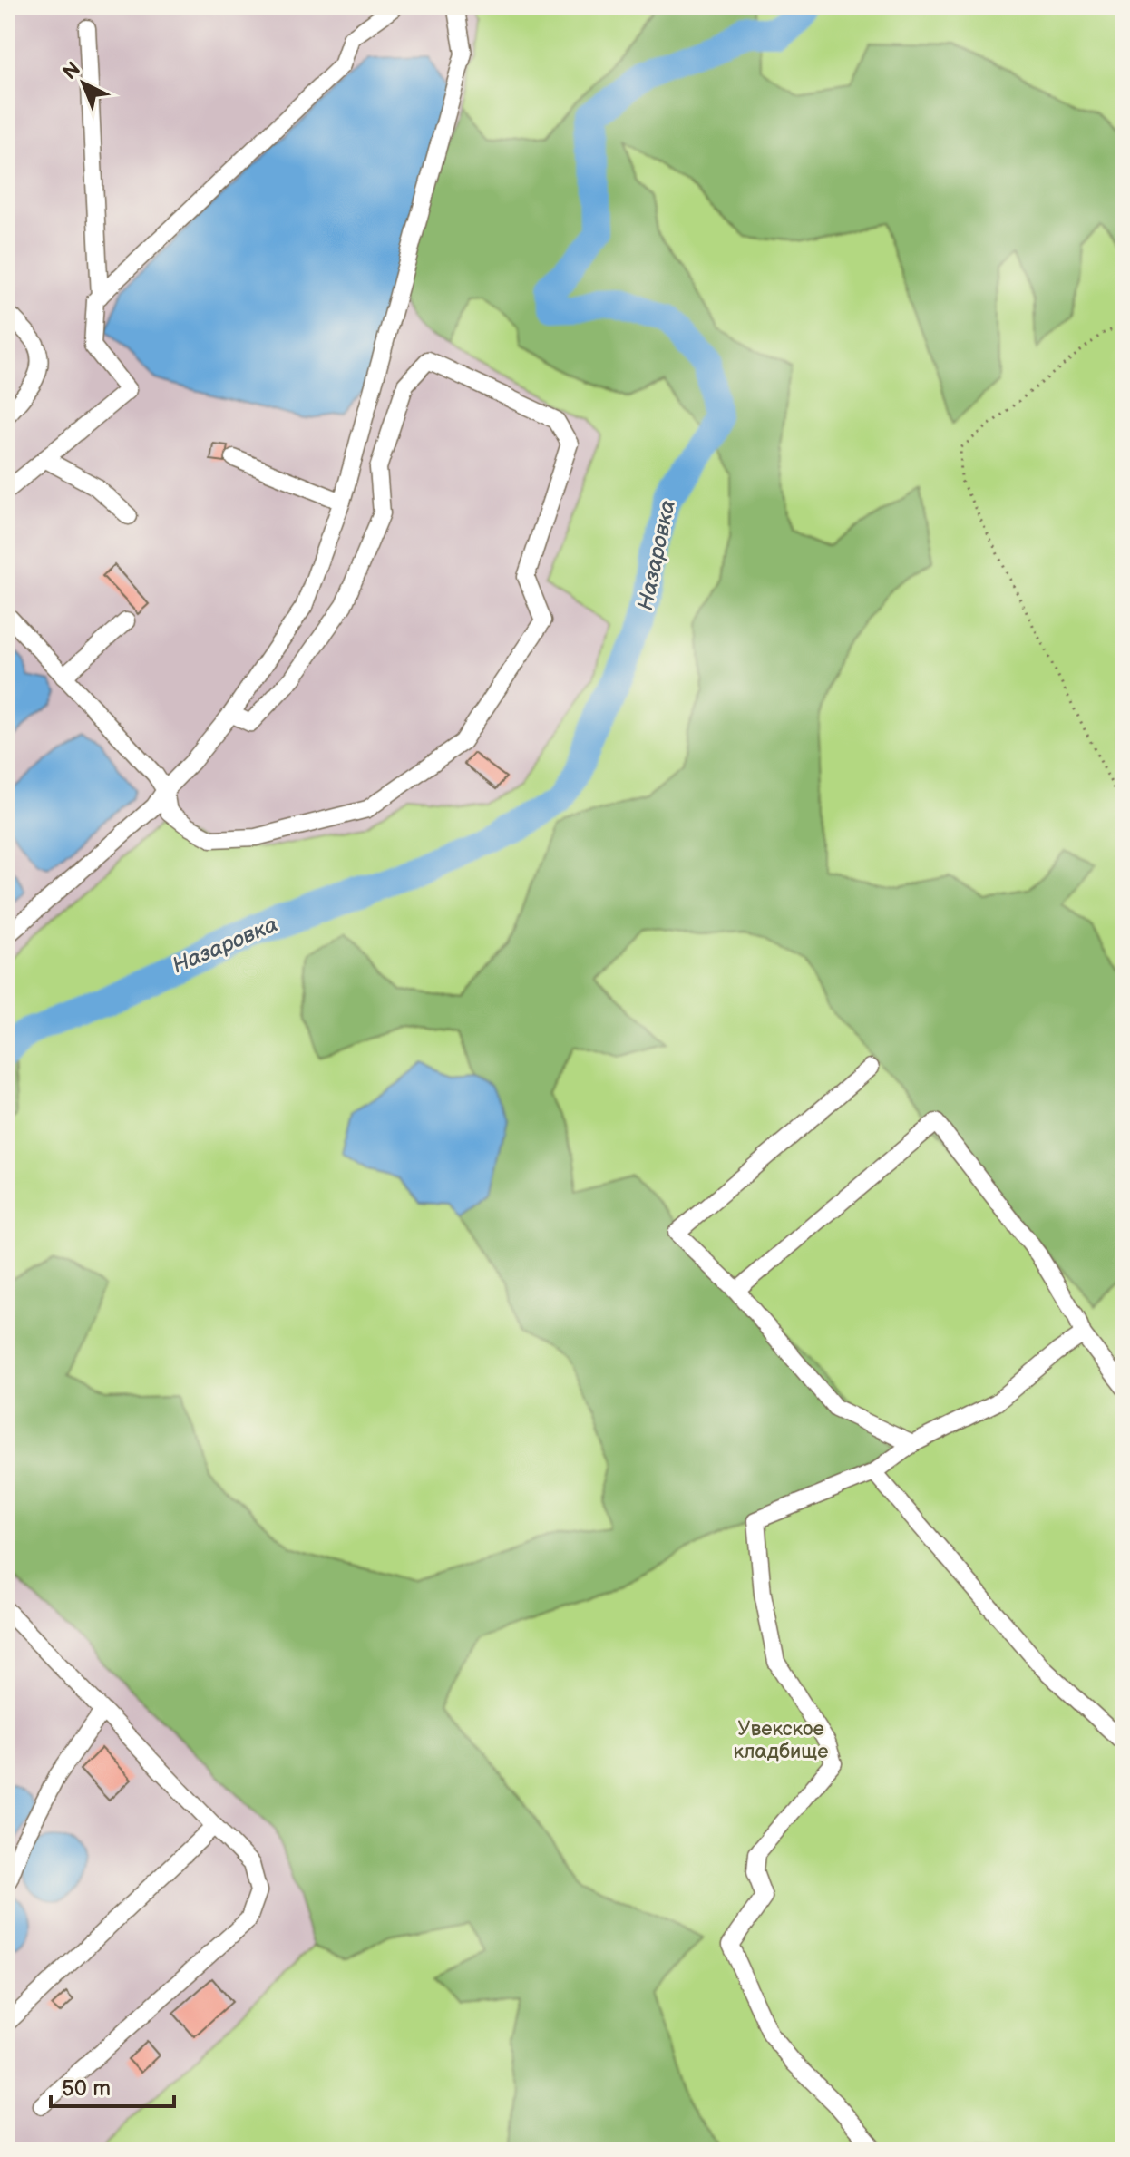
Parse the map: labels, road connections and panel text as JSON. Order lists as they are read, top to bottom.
{
  "water": ["Назаровка"],
  "parks": ["Увекское кладбище"],
  "scale_bar": "50 m",
  "north": "top left"
}
